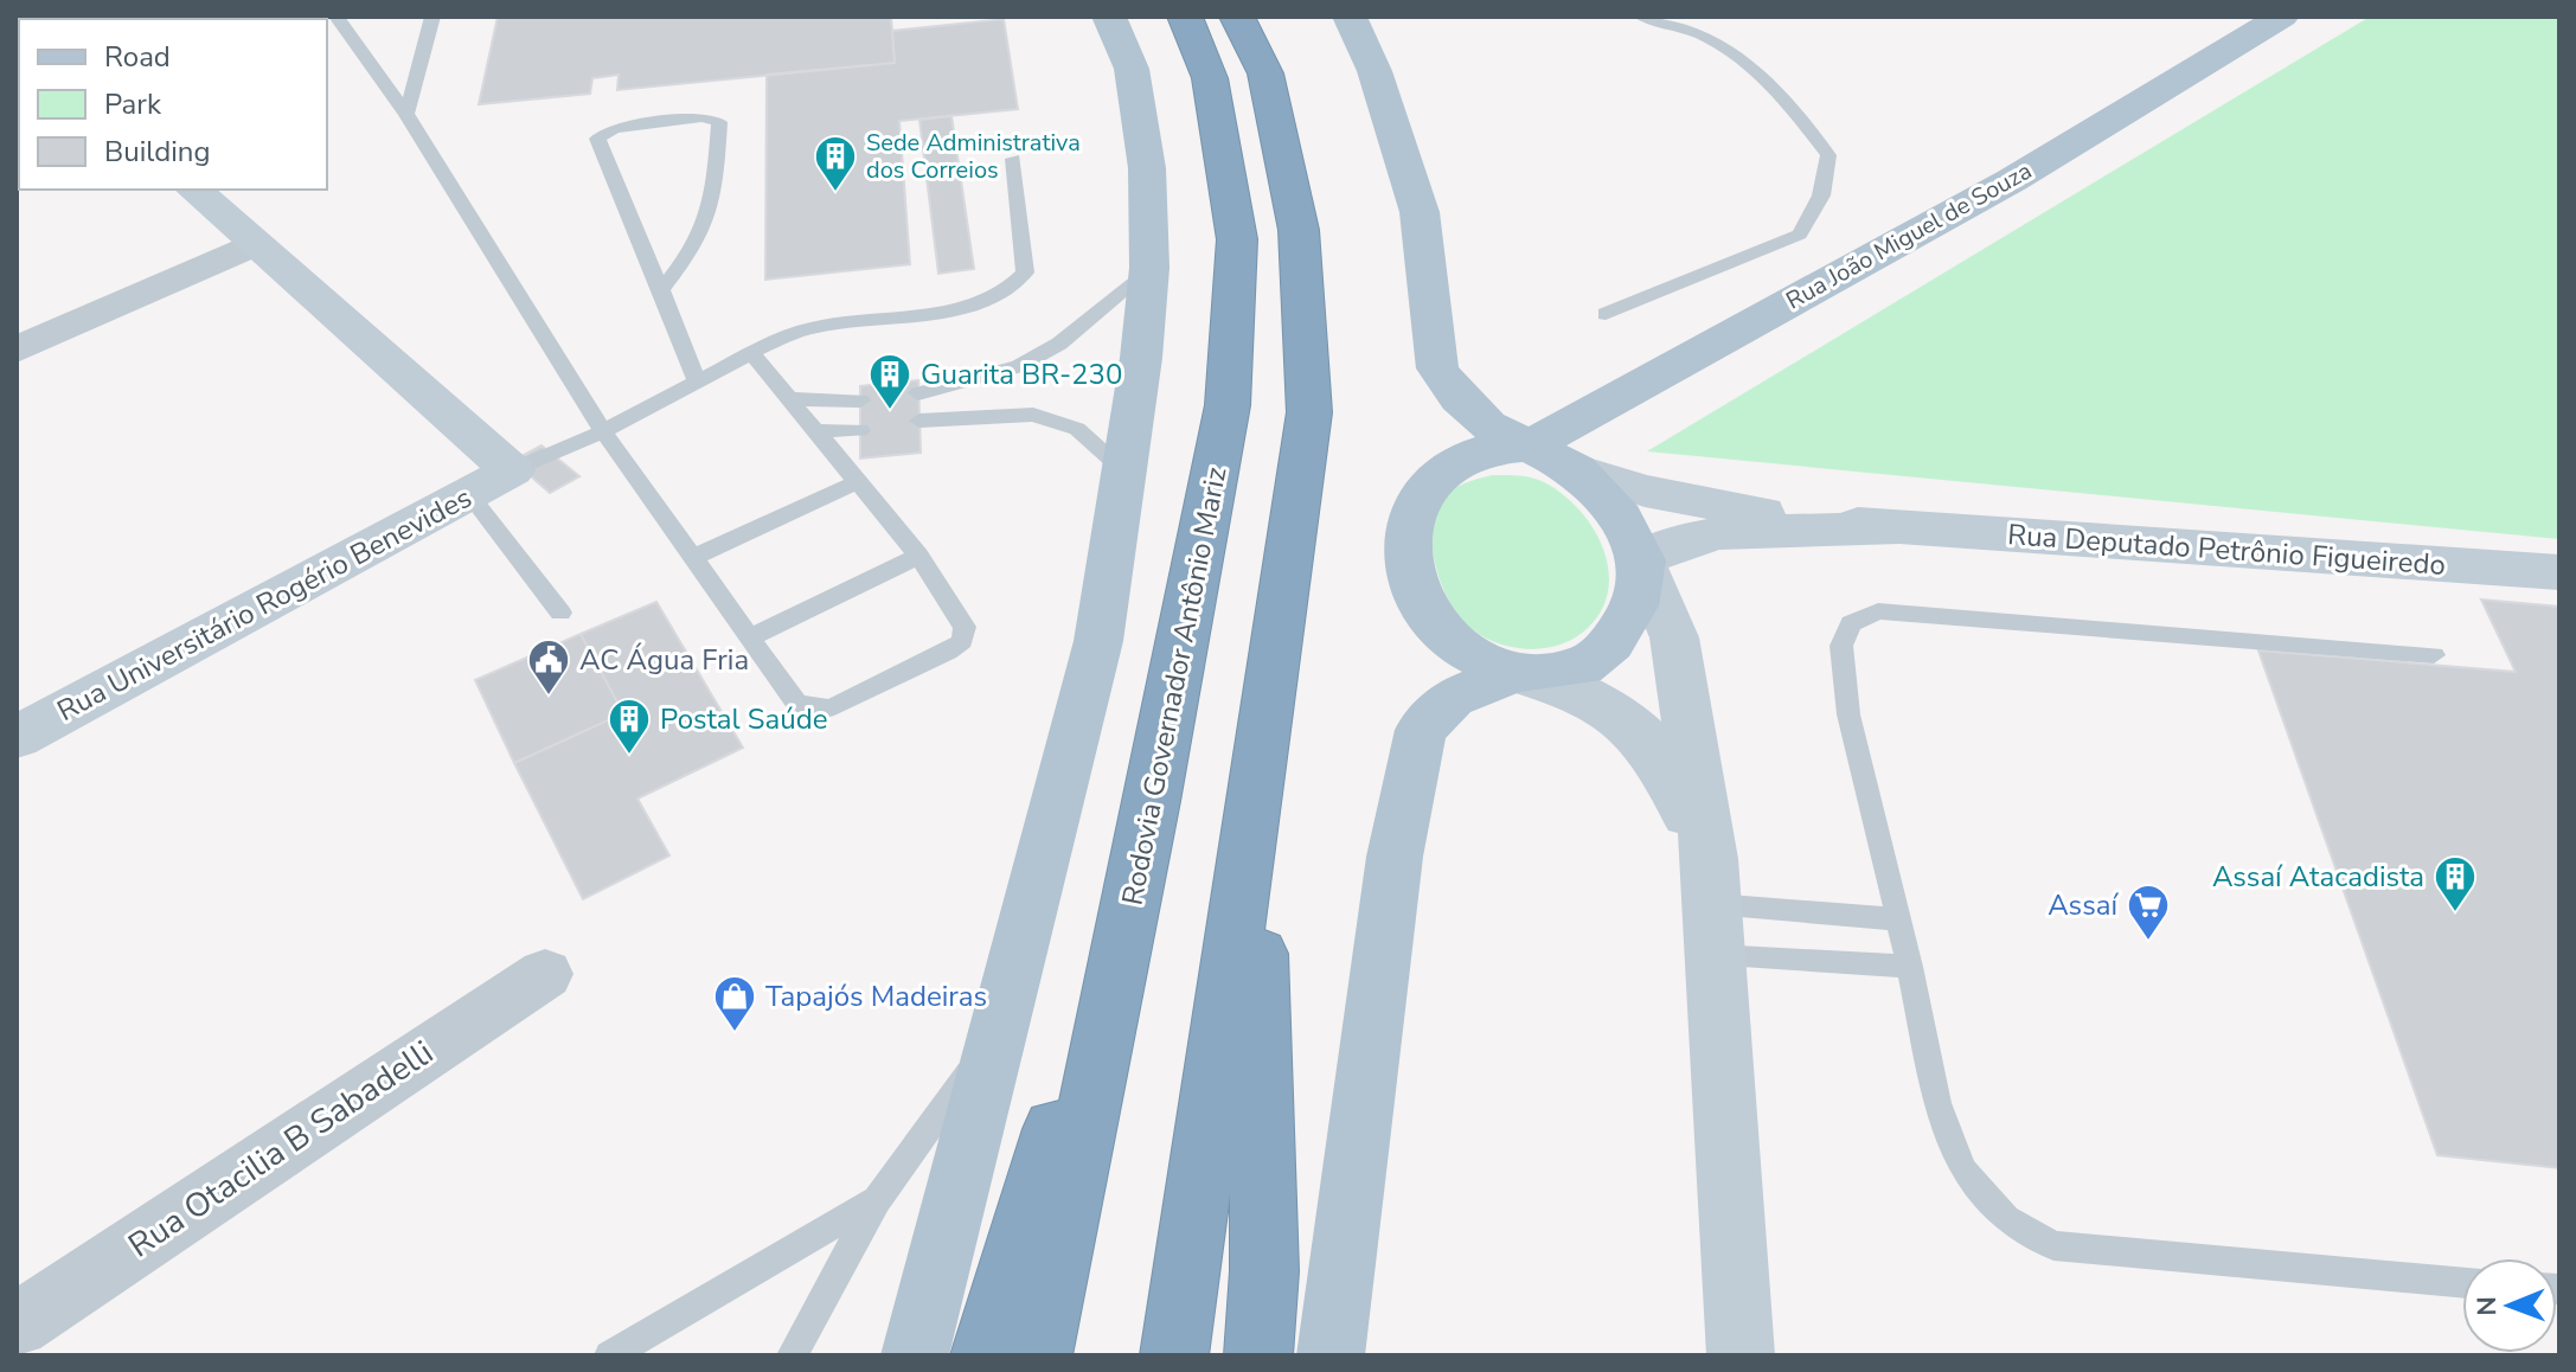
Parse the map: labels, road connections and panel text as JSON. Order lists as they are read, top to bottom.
{
  "streets": {
    "highway": ["Rodovia Governador Antônio Mariz"],
    "main road": ["Rua João Miguel de Souza"],
    "street": ["Rua Deputado Petrônio Figueiredo", "Rua Universitário Rogério Benevides", "Rua Otacilia B Sabadelli"]
  },
  "crossings": [
    ["Rua João Miguel de Souza", "Rua Deputado Petrônio Figueiredo"]
  ],
  "places": {
    "building": [
      "Sede Administrativa dos Correios",
      "Guarita BR-230",
      "Postal Saúde",
      "Assaí Atacadista"
    ],
    "public building": ["AC Água Fria"],
    "supermarket": ["Assaí"],
    "shop": ["Tapajós Madeiras"]
  },
  "legend": ["Road", "Park", "Building"],
  "north": "left"
}
